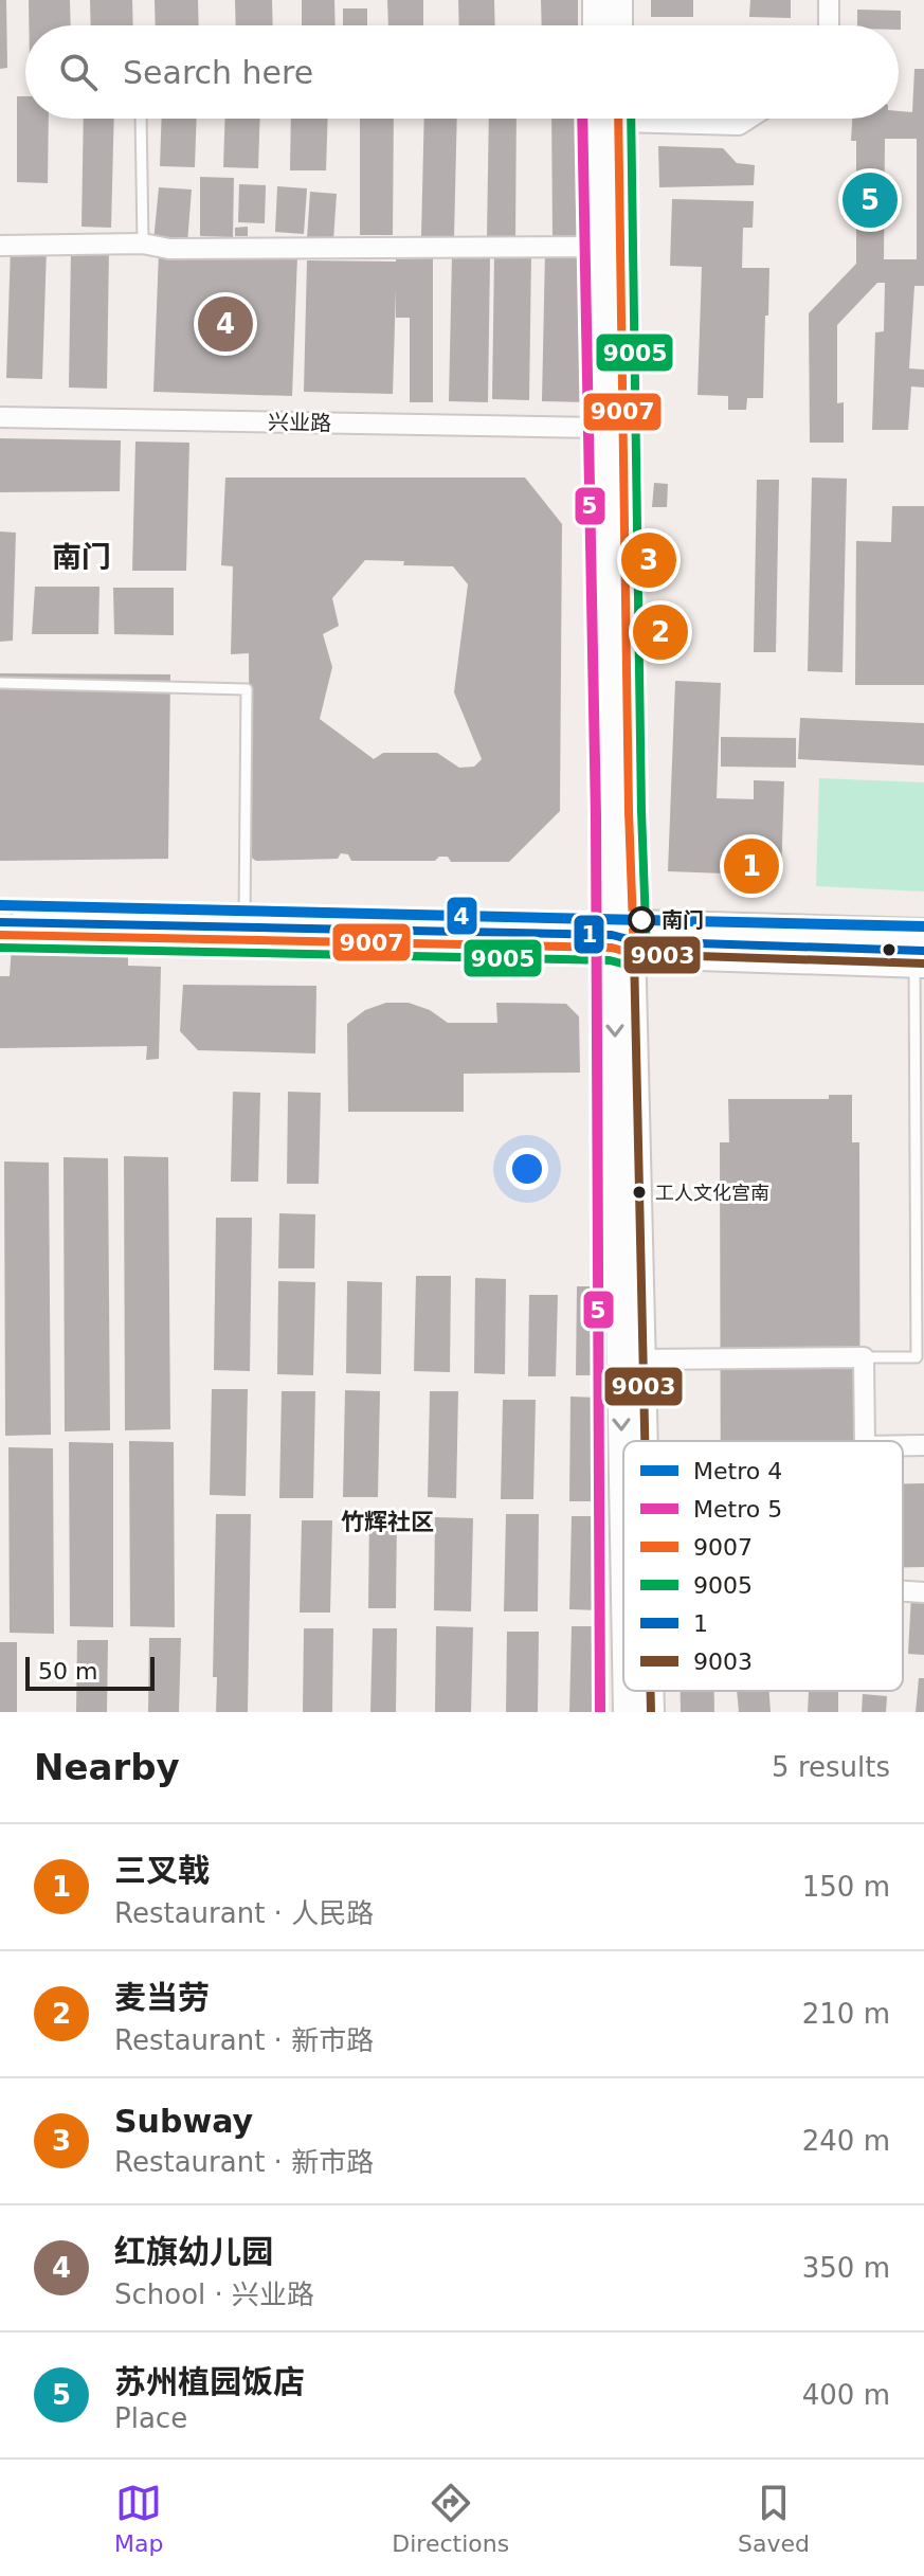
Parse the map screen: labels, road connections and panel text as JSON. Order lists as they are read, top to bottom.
{
  "streets": {
    "street": ["兴业路"]
  },
  "districts": ["南门", "竹辉社区"],
  "places": ["南门", "工人文化宫南"],
  "lines": [
    "metro line 5",
    "transit line 9007",
    "transit line 9005",
    "metro line 4",
    "transit line 1",
    "transit line 9003"
  ],
  "legend": [
    "Metro 4",
    "Metro 5",
    "9007",
    "9005",
    "1",
    "9003"
  ],
  "scale_bar": "50 m",
  "page": {
    "search": "Search here",
    "pins": [
      "5",
      "4",
      "3",
      "2",
      "1"
    ],
    "scale": "50 m",
    "heading": ["Nearby", "5 results"],
    "list": [
      {
        "mark": "1",
        "name": "三叉戟",
        "note": "Restaurant · 人民路",
        "value": "150 m"
      },
      {
        "mark": "2",
        "name": "麦当劳",
        "note": "Restaurant · 新市路",
        "value": "210 m"
      },
      {
        "mark": "3",
        "name": "Subway",
        "note": "Restaurant · 新市路",
        "value": "240 m"
      },
      {
        "mark": "4",
        "name": "红旗幼儿园",
        "note": "School · 兴业路",
        "value": "350 m"
      },
      {
        "mark": "5",
        "name": "苏州植园饭店",
        "note": "Place",
        "value": "400 m"
      }
    ],
    "nav": ["Map", "Directions", "Saved"]
  }
}
